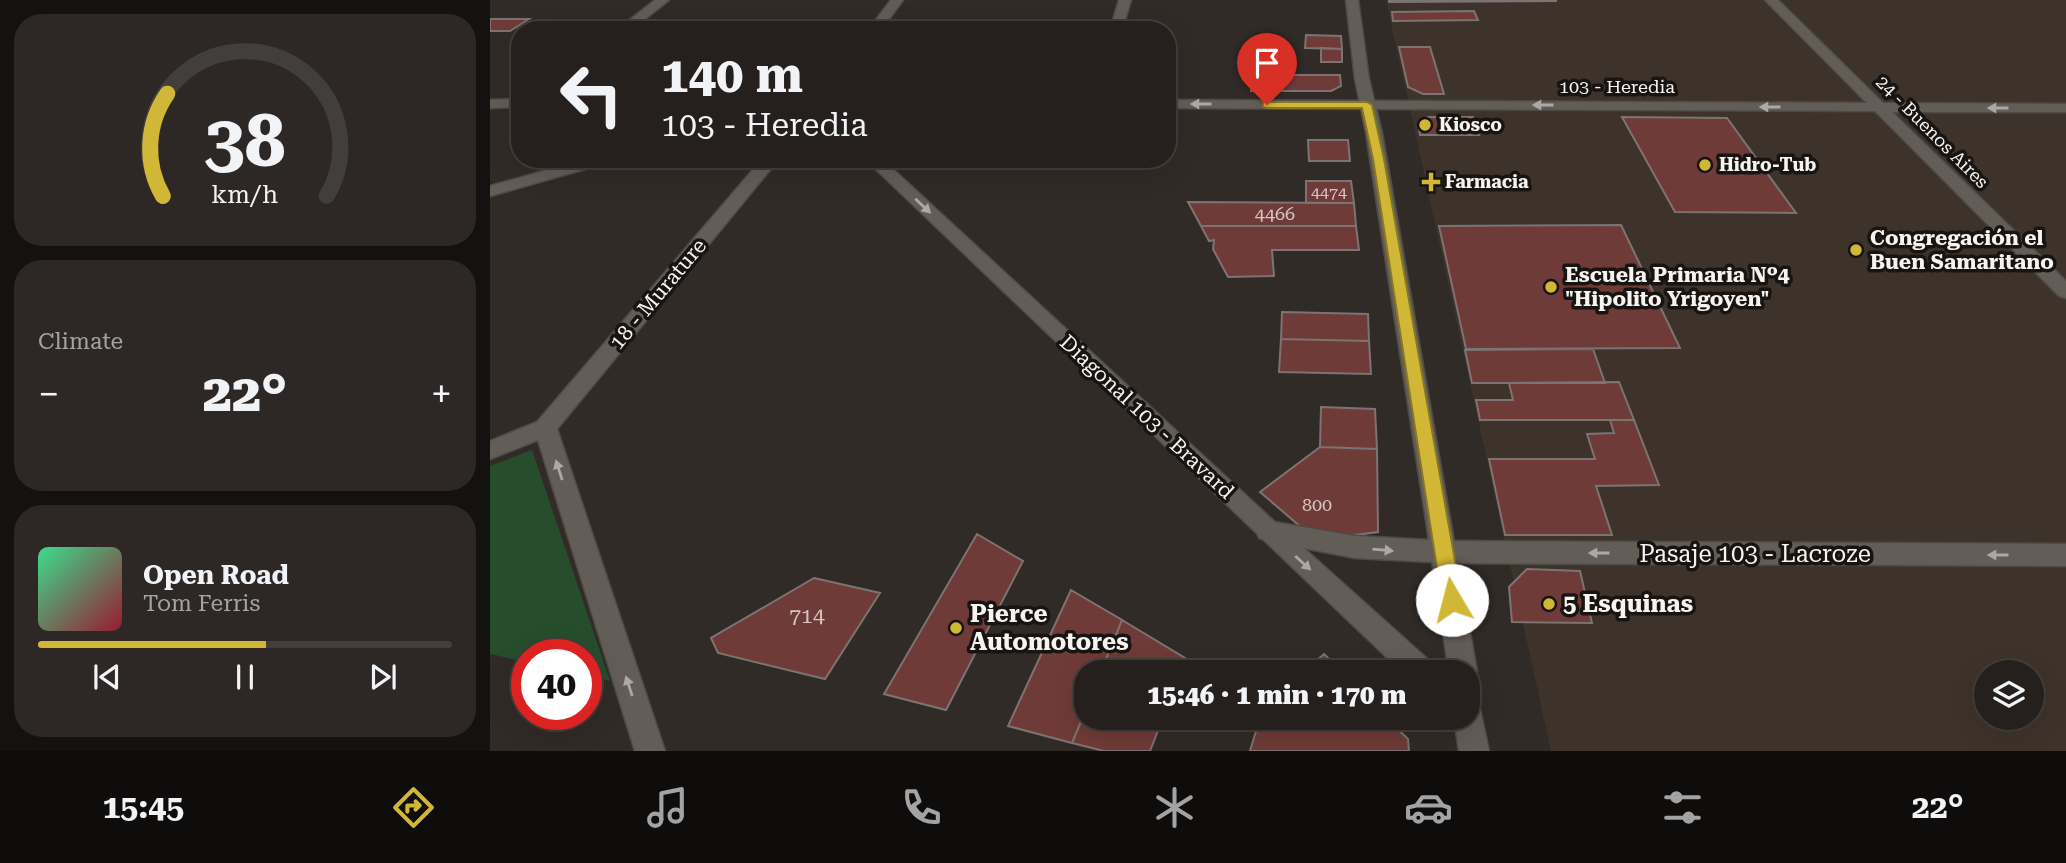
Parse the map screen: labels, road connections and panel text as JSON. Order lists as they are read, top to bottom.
{
  "streets": {
    "street": [
      "103 - Heredia",
      "24 - Buenos Aires",
      "18 - Murature",
      "Diagonal 103 - Bravard",
      "Pasaje 103 - Lacroze"
    ]
  },
  "crossings": [
    ["103 - Heredia", "24 - Buenos Aires"],
    ["Diagonal 103 - Bravard", "Pasaje 103 - Lacroze"]
  ],
  "one_way": ["103 - Heredia", "Diagonal 103 - Bravard"],
  "places": {
    "other": [
      "Kiosco",
      "Hidro-Tub",
      "Congregación el Buen Samaritano",
      "Escuela Primaria Nº4 \"Hipolito Yrigoyen\"",
      "5 Esquinas",
      "Pierce Automotores"
    ],
    "health": ["Farmacia"]
  },
  "house_numbers": [
    "4474",
    "4466",
    "800",
    "714"
  ],
  "page": {
    "turn": ["140 m", "103 - Heredia"],
    "tile": "Climate",
    "heat": ["−", "22°", "+"],
    "song": ["Open Road", "Tom Ferris"],
    "limit": "40",
    "trip": "15:46 · 1 min · 170 m",
    "tabs": ["15:45", "22°"],
    "gauge": ["38", "km/h"]
  }
}
